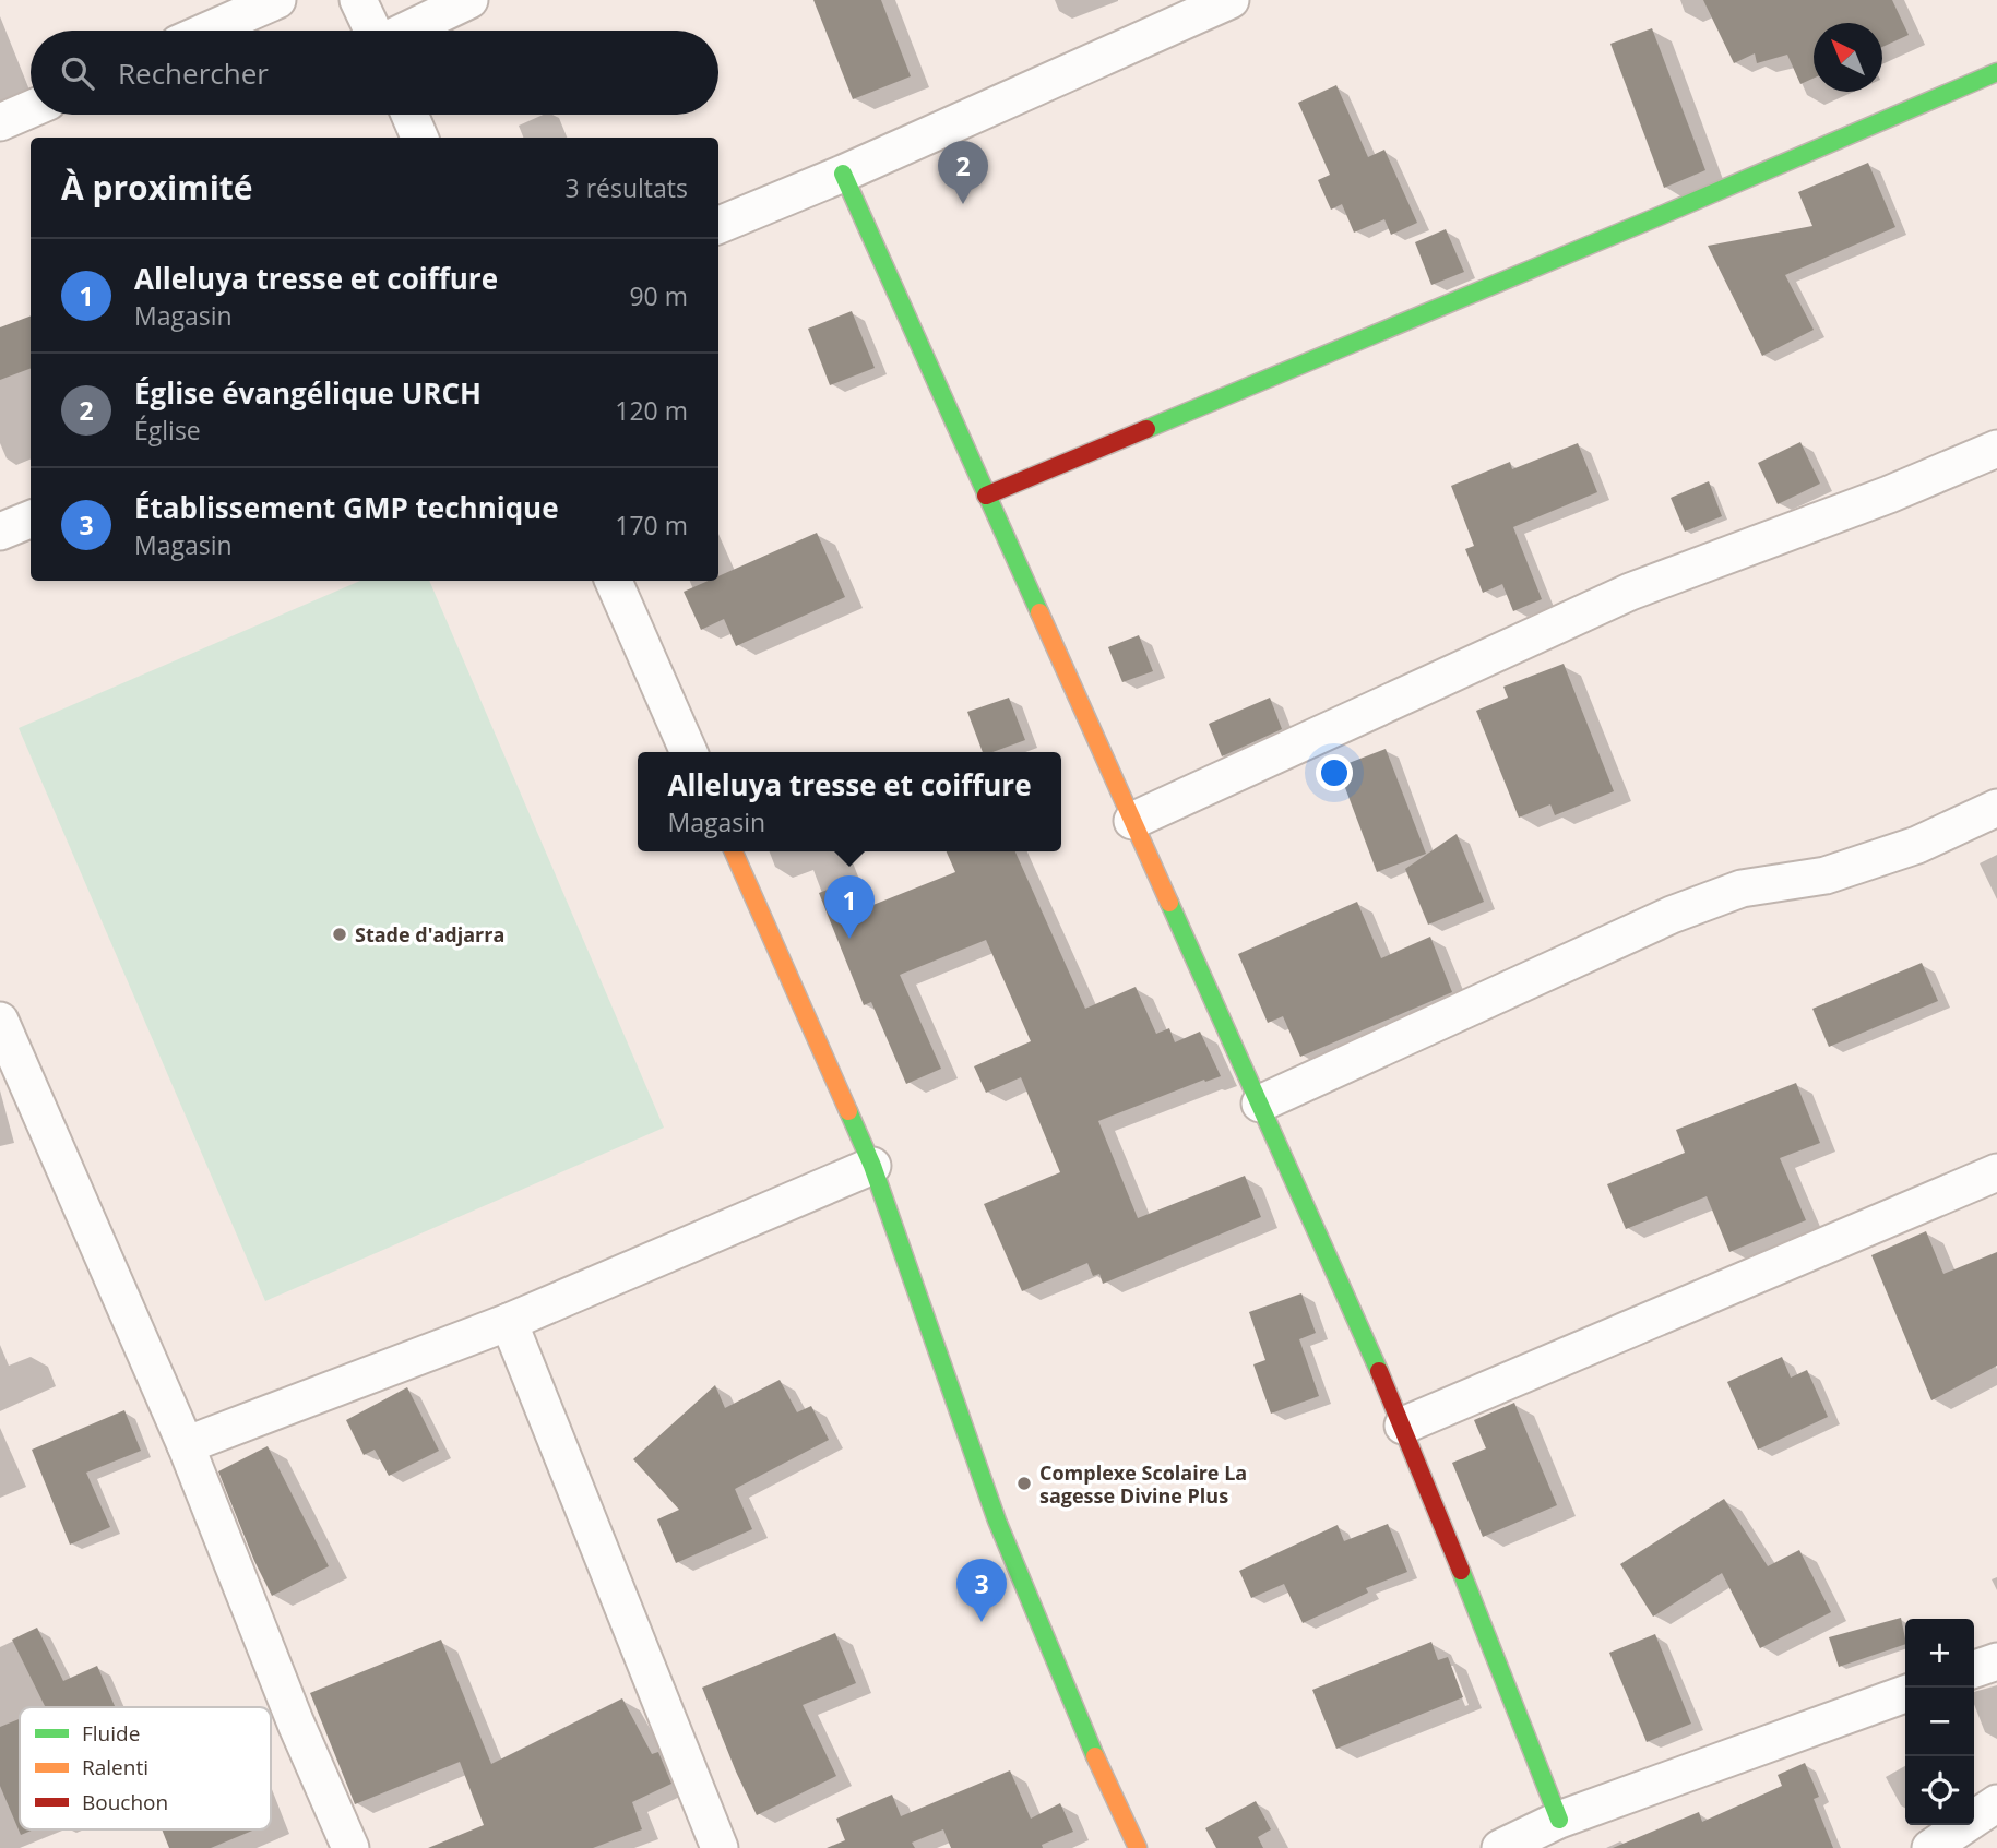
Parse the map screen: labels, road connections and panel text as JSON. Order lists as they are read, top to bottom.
{
  "places": ["Stade d'adjarra", "Complexe Scolaire La sagesse Divine Plus"],
  "legend": ["Fluide", "Ralenti", "Bouchon"],
  "north": "top left",
  "page": {
    "search": "Rechercher",
    "heading": ["À proximité", "3 résultats"],
    "pins": ["2", "1", "3"],
    "list": [
      {
        "mark": "1",
        "name": "Alleluya tresse et coiffure",
        "note": "Magasin",
        "value": "90 m"
      },
      {
        "mark": "2",
        "name": "Église évangélique URCH",
        "note": "Église",
        "value": "120 m"
      },
      {
        "mark": "3",
        "name": "Établissement GMP technique",
        "note": "Magasin",
        "value": "170 m"
      }
    ],
    "popup": ["Alleluya tresse et coiffure", "Magasin"],
    "map_buttons": ["+", "−"]
  }
}
